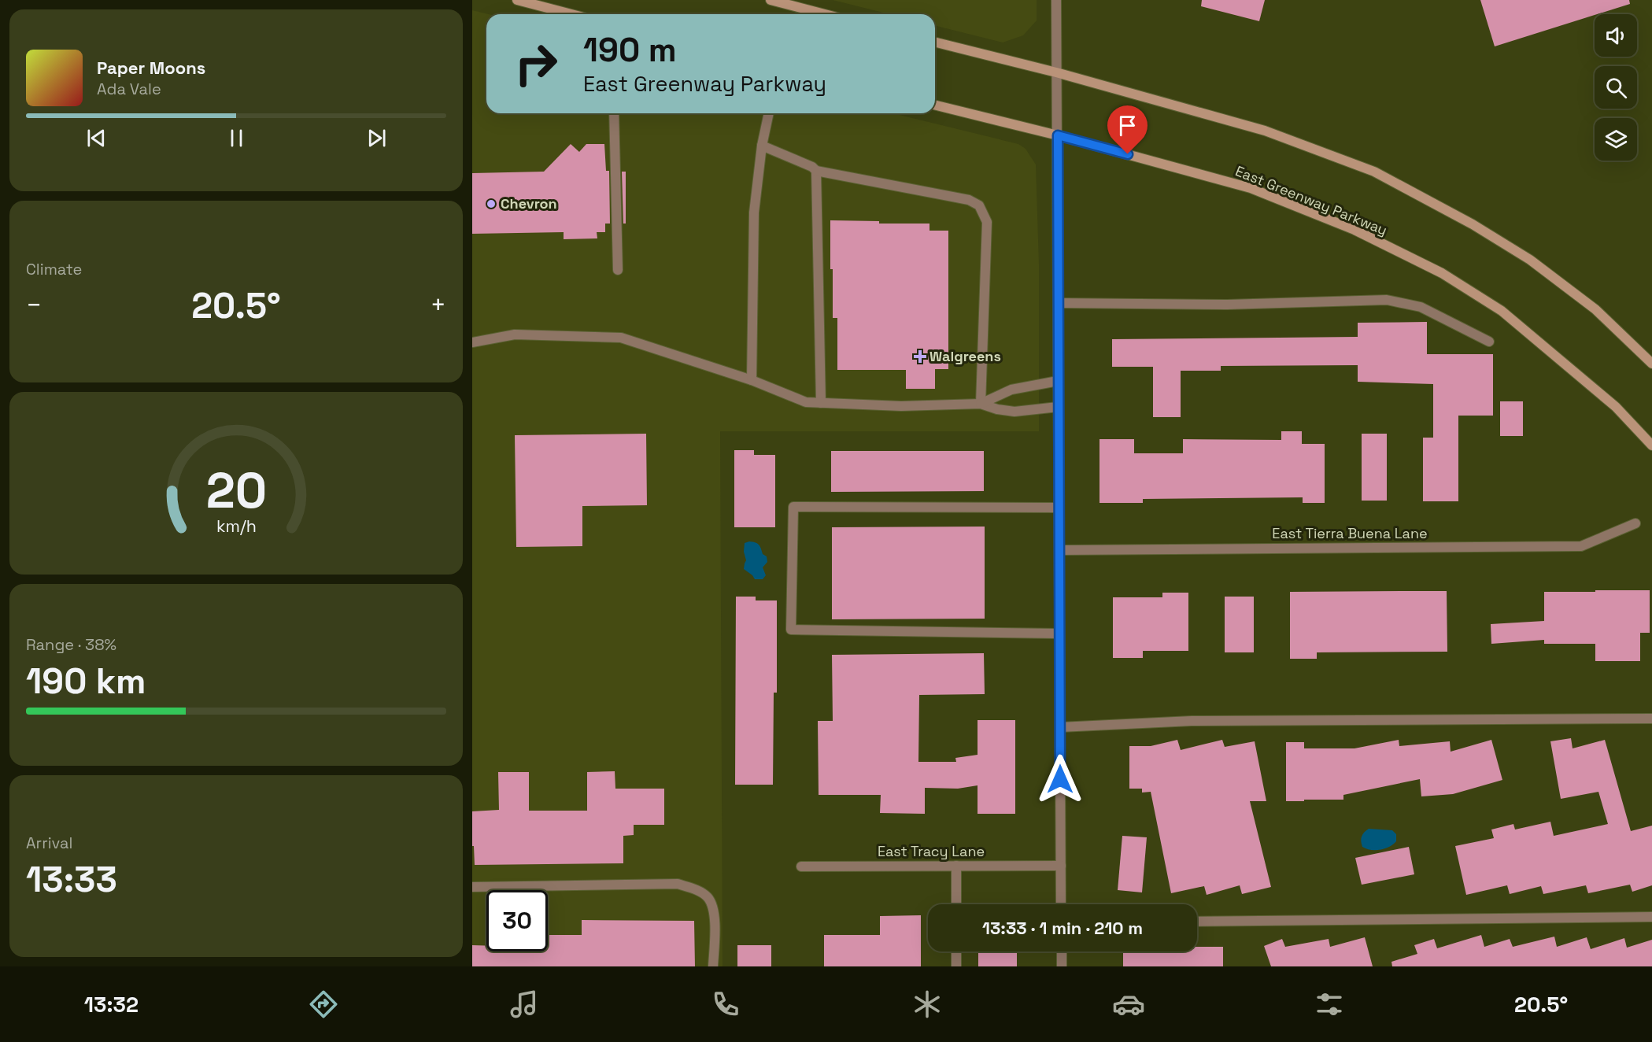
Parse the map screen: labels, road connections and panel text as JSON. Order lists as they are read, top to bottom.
{
  "streets": {
    "main road": ["East Greenway Parkway"],
    "street": ["East Tierra Buena Lane", "East Tracy Lane"]
  },
  "places": {
    "other": ["Chevron"],
    "health": ["Walgreens"]
  },
  "page": {
    "turn": ["190 m", "East Greenway Parkway"],
    "song": ["Paper Moons", "Ada Vale"],
    "tile": [
      "Climate",
      ["Range · 38%", "190 km"],
      ["Arrival", "13:33"]
    ],
    "heat": ["−", "20.5°", "+"],
    "limit": "30",
    "trip": "13:33 · 1 min · 210 m",
    "tabs": ["13:32", "20.5°"],
    "gauge": ["20", "km/h"]
  }
}
